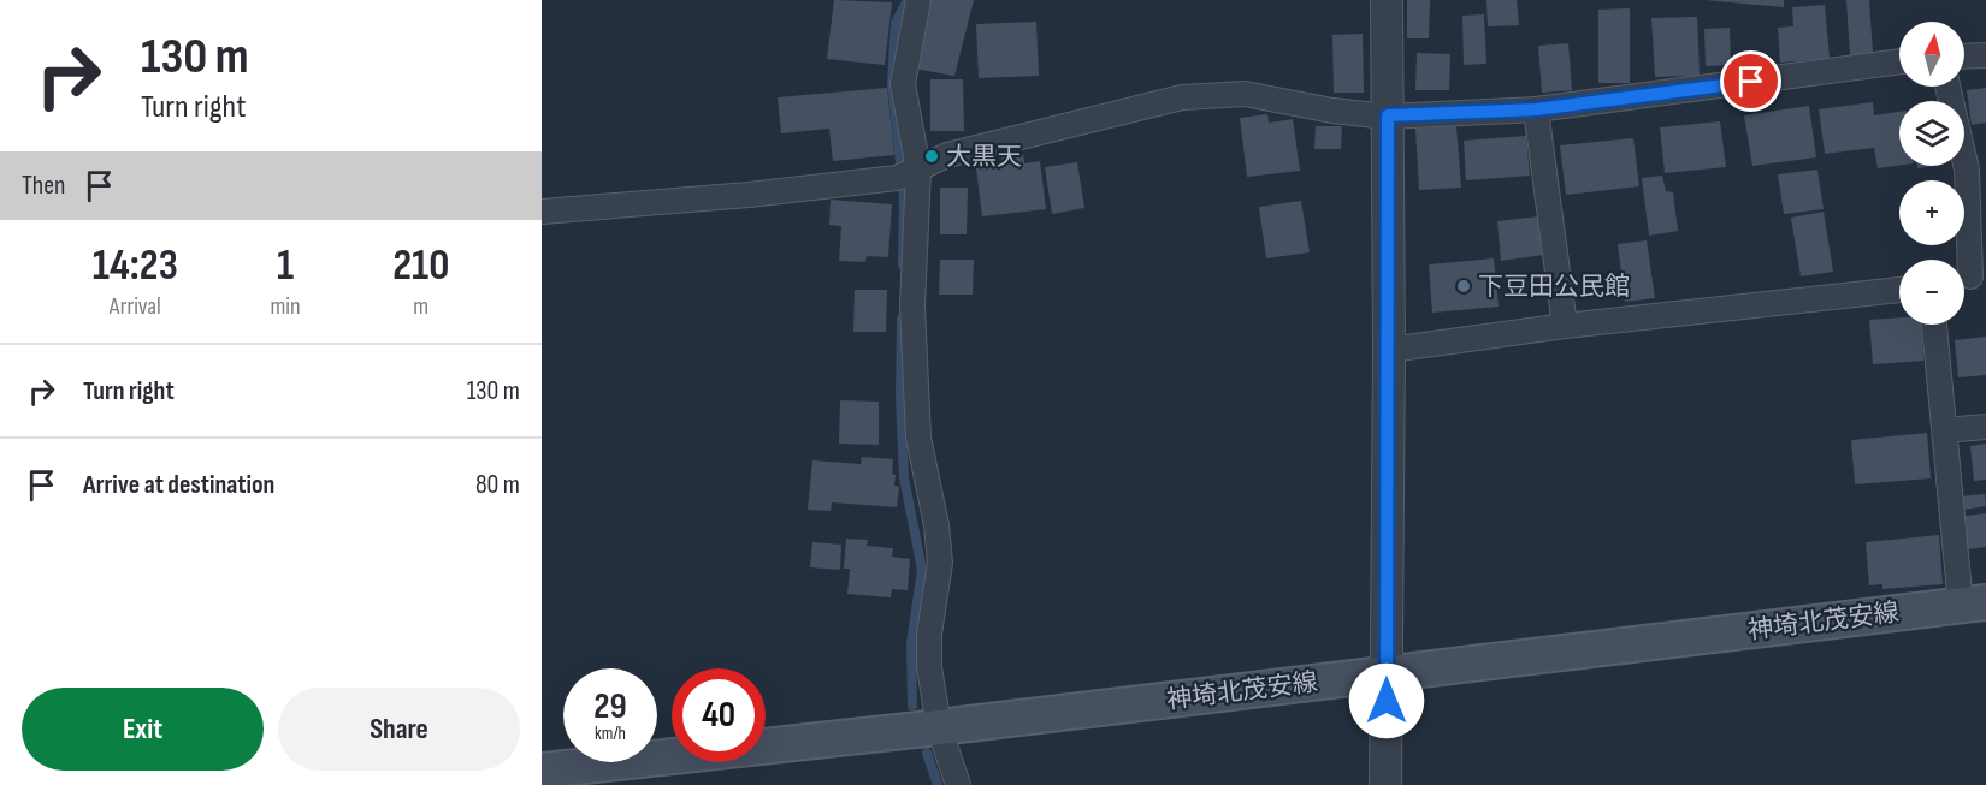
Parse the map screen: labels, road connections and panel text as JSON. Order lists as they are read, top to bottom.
{
  "streets": {
    "main road": ["神埼北茂安線"]
  },
  "places": ["大黒天", "下豆田公民館"],
  "north": "top",
  "page": {
    "turn": ["130 m", "Turn right"],
    "map_buttons": ["+", "−"],
    "then": "Then",
    "eta": [
      "14:23",
      "Arrival",
      "1",
      "min",
      "210",
      "m"
    ],
    "list": [
      {
        "name": "Turn right",
        "value": "130 m"
      },
      {
        "name": "Arrive at destination",
        "value": "80 m"
      }
    ],
    "speed": "29 km/h",
    "limit": "40",
    "buttons": ["Exit", "Share"]
  }
}
